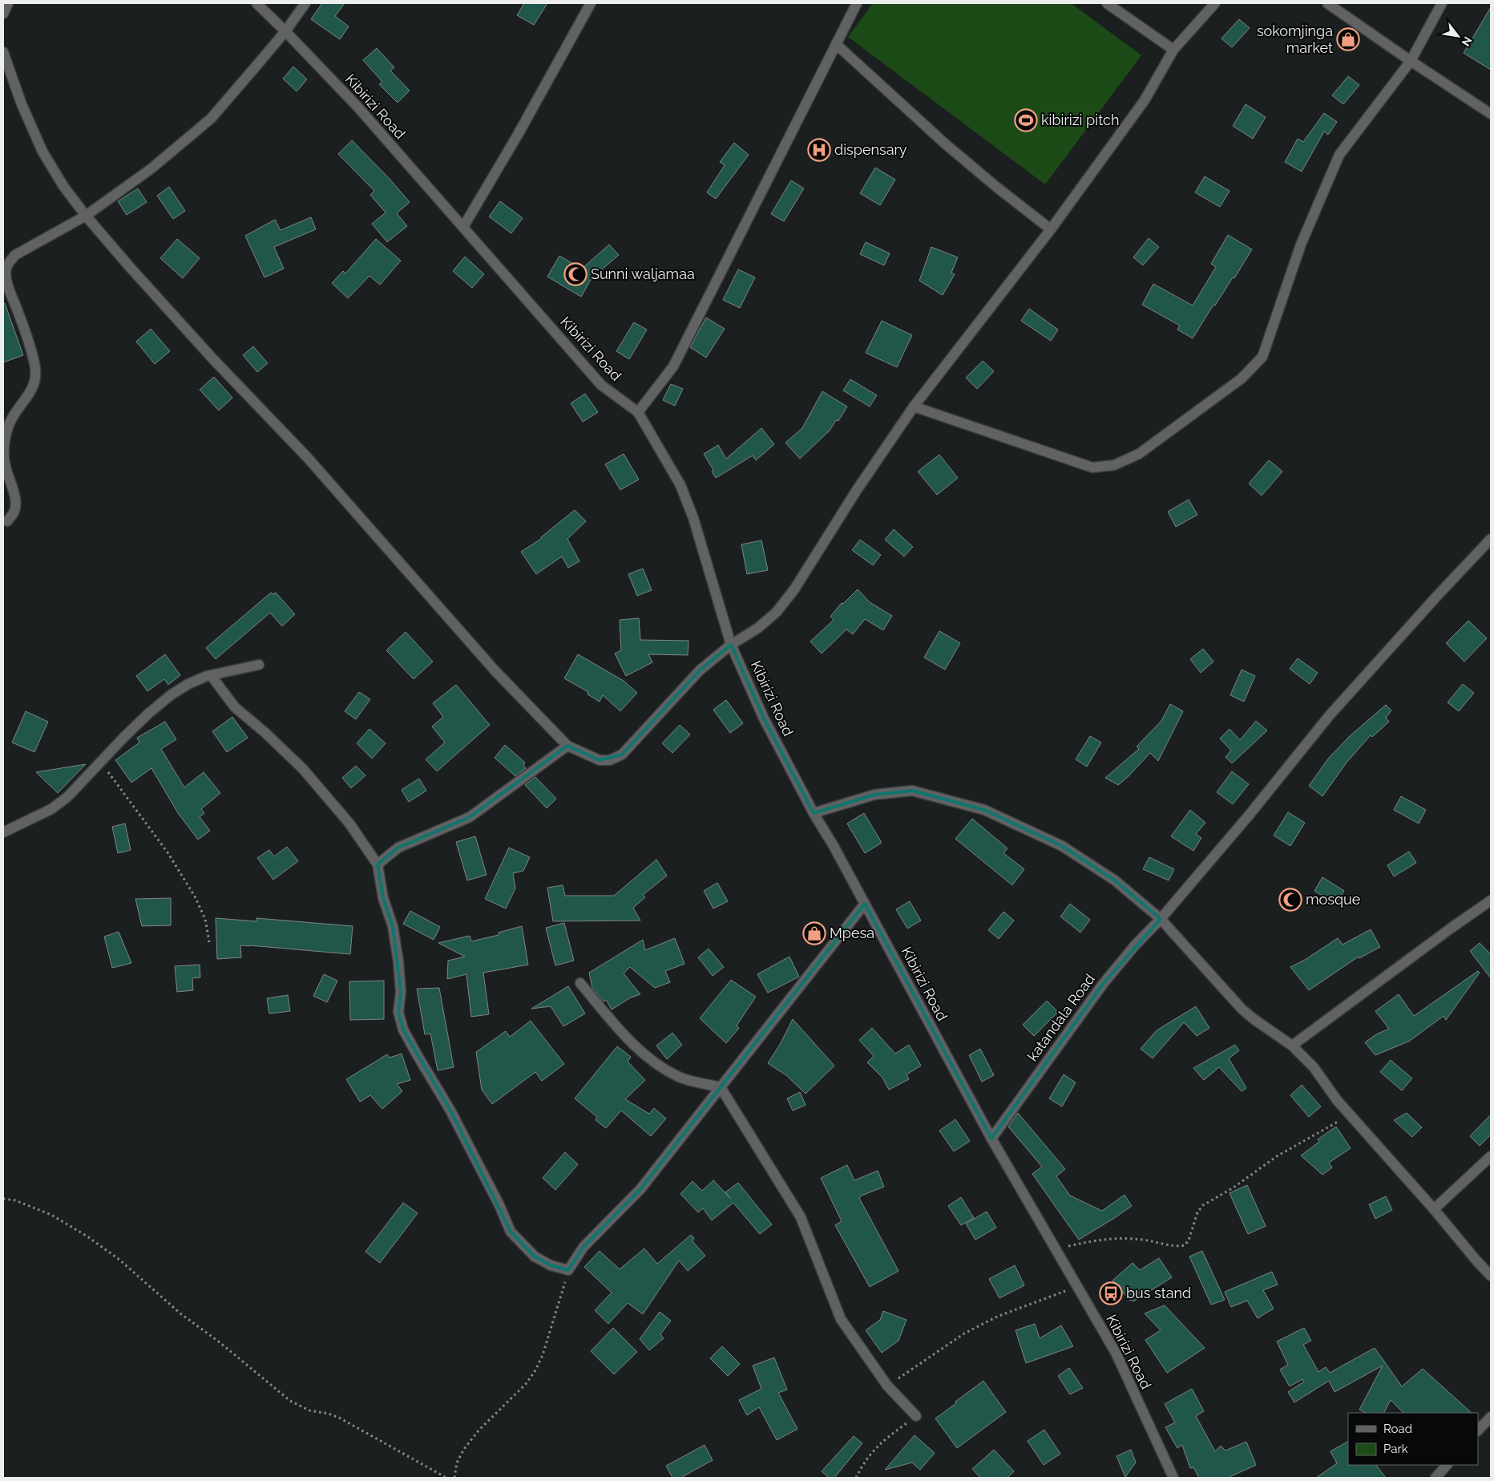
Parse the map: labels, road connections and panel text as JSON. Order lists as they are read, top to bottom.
{
  "streets": {
    "street": ["Kibirizi Road", "katandala Road"]
  },
  "crossings": [
    ["Kibirizi Road", "katandala Road"]
  ],
  "places": {
    "shop": ["sokomjinga market", "Mpesa"],
    "sports": ["kibirizi pitch"],
    "hospital": ["dispensary"],
    "mosque": ["Sunni waljamaa", "mosque"],
    "bus stop": ["bus stand"]
  },
  "legend": ["Road", "Park"],
  "north": "bottom right"
}
